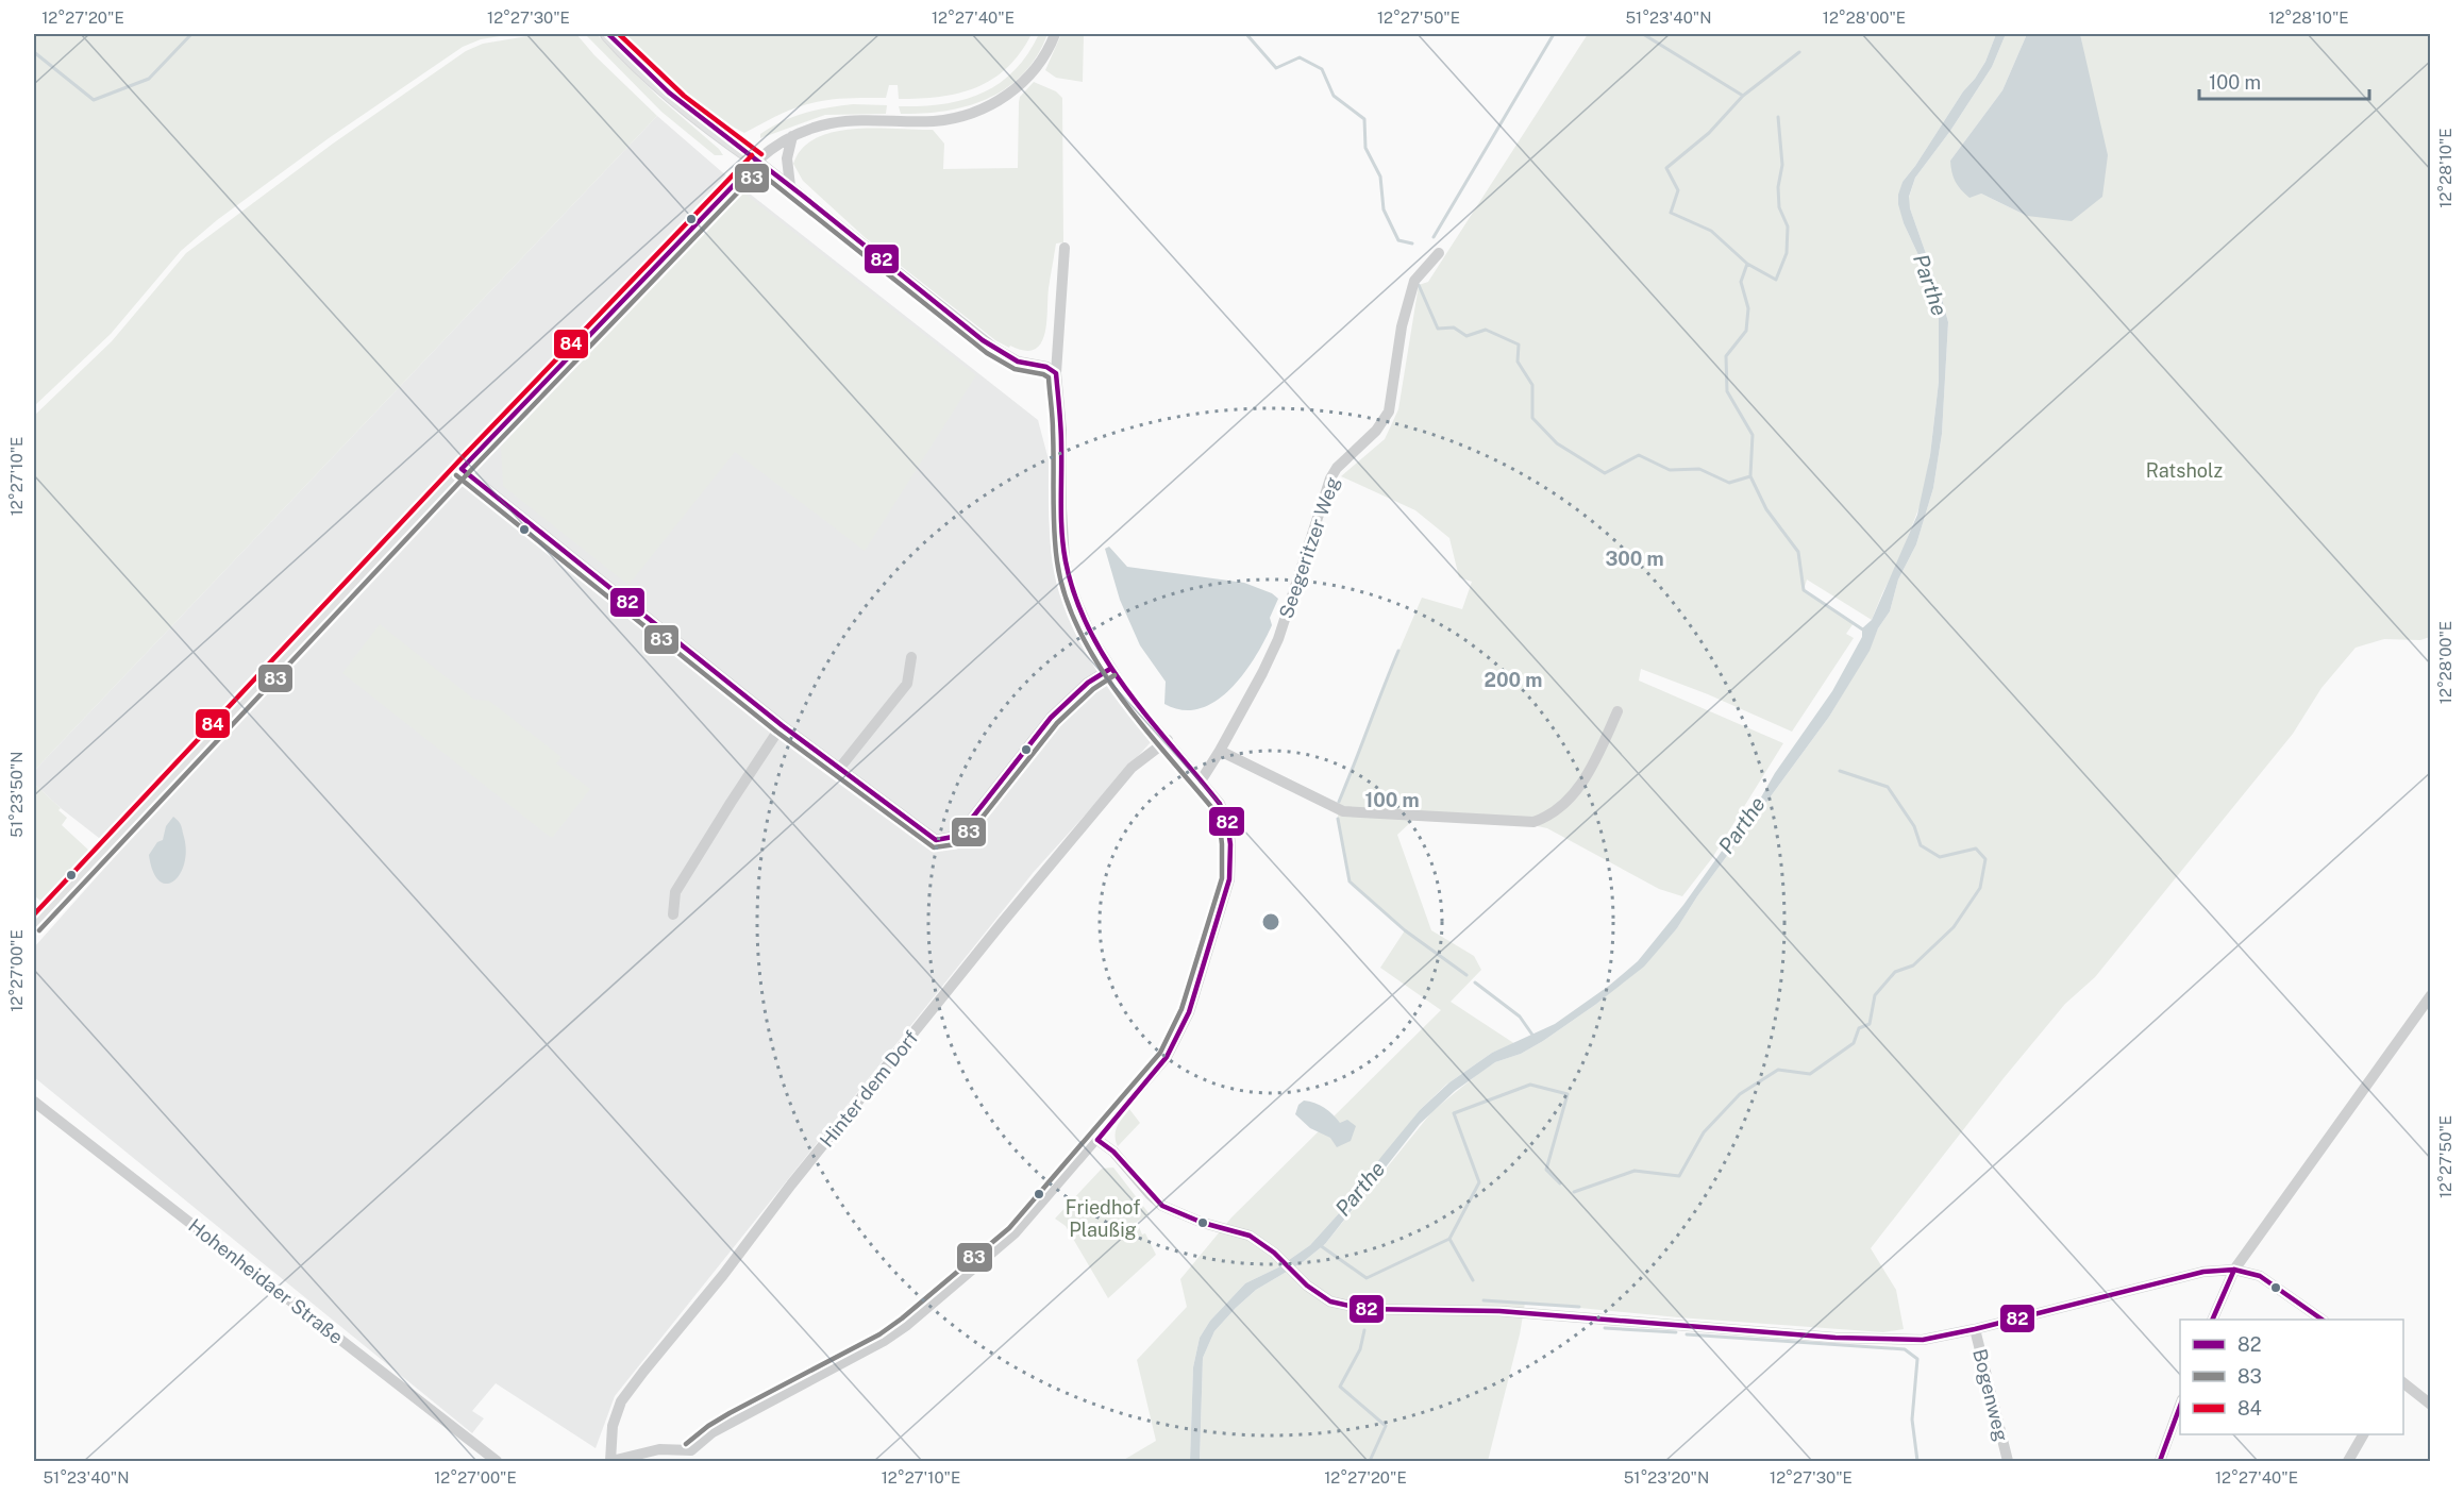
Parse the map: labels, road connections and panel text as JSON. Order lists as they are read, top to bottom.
{
  "streets": {
    "street": [
      "Seegeritzer Weg",
      "Hinter dem Dorf",
      "Hohenheidaer Straße",
      "Bogenweg"
    ]
  },
  "water": ["Parthe"],
  "parks": ["Ratsholz", "Friedhof Plaußig"],
  "lines": ["transit line 82", "transit line 84", "transit line 83"],
  "legend": ["82", "83", "84"],
  "scale_bar": "100 m",
  "coordinates": [
    "12°27'20\"E",
    "12°27'30\"E",
    "12°27'40\"E",
    "12°27'50\"E",
    "51°23'40\"N",
    "12°28'00\"E",
    "12°28'10\"E",
    "12°27'10\"E",
    "51°23'50\"N",
    "12°27'00\"E",
    "51°23'20\"N"
  ],
  "rings": ["300 m", "200 m", "100 m"]
}
